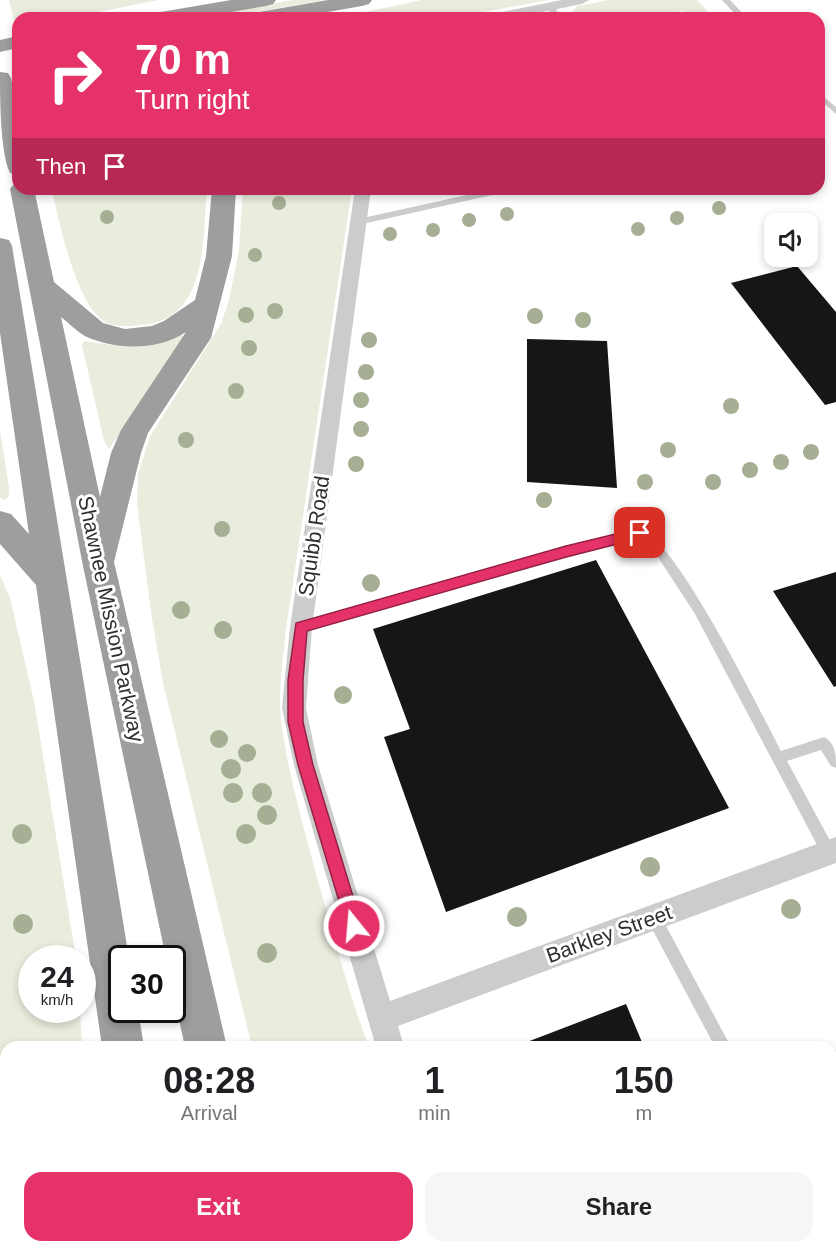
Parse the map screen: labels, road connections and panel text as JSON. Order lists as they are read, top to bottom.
{
  "streets": {
    "highway": ["Shawnee Mission Parkway"],
    "street": ["Squibb Road", "Barkley Street"]
  },
  "crossings": [
    ["Squibb Road", "Barkley Street"]
  ],
  "page": {
    "turn": ["70 m", "Turn right"],
    "then": "Then",
    "speed": "24 km/h",
    "limit": "30",
    "eta": [
      "08:28",
      "Arrival",
      "1",
      "min",
      "150",
      "m"
    ],
    "buttons": ["Exit", "Share"]
  }
}
